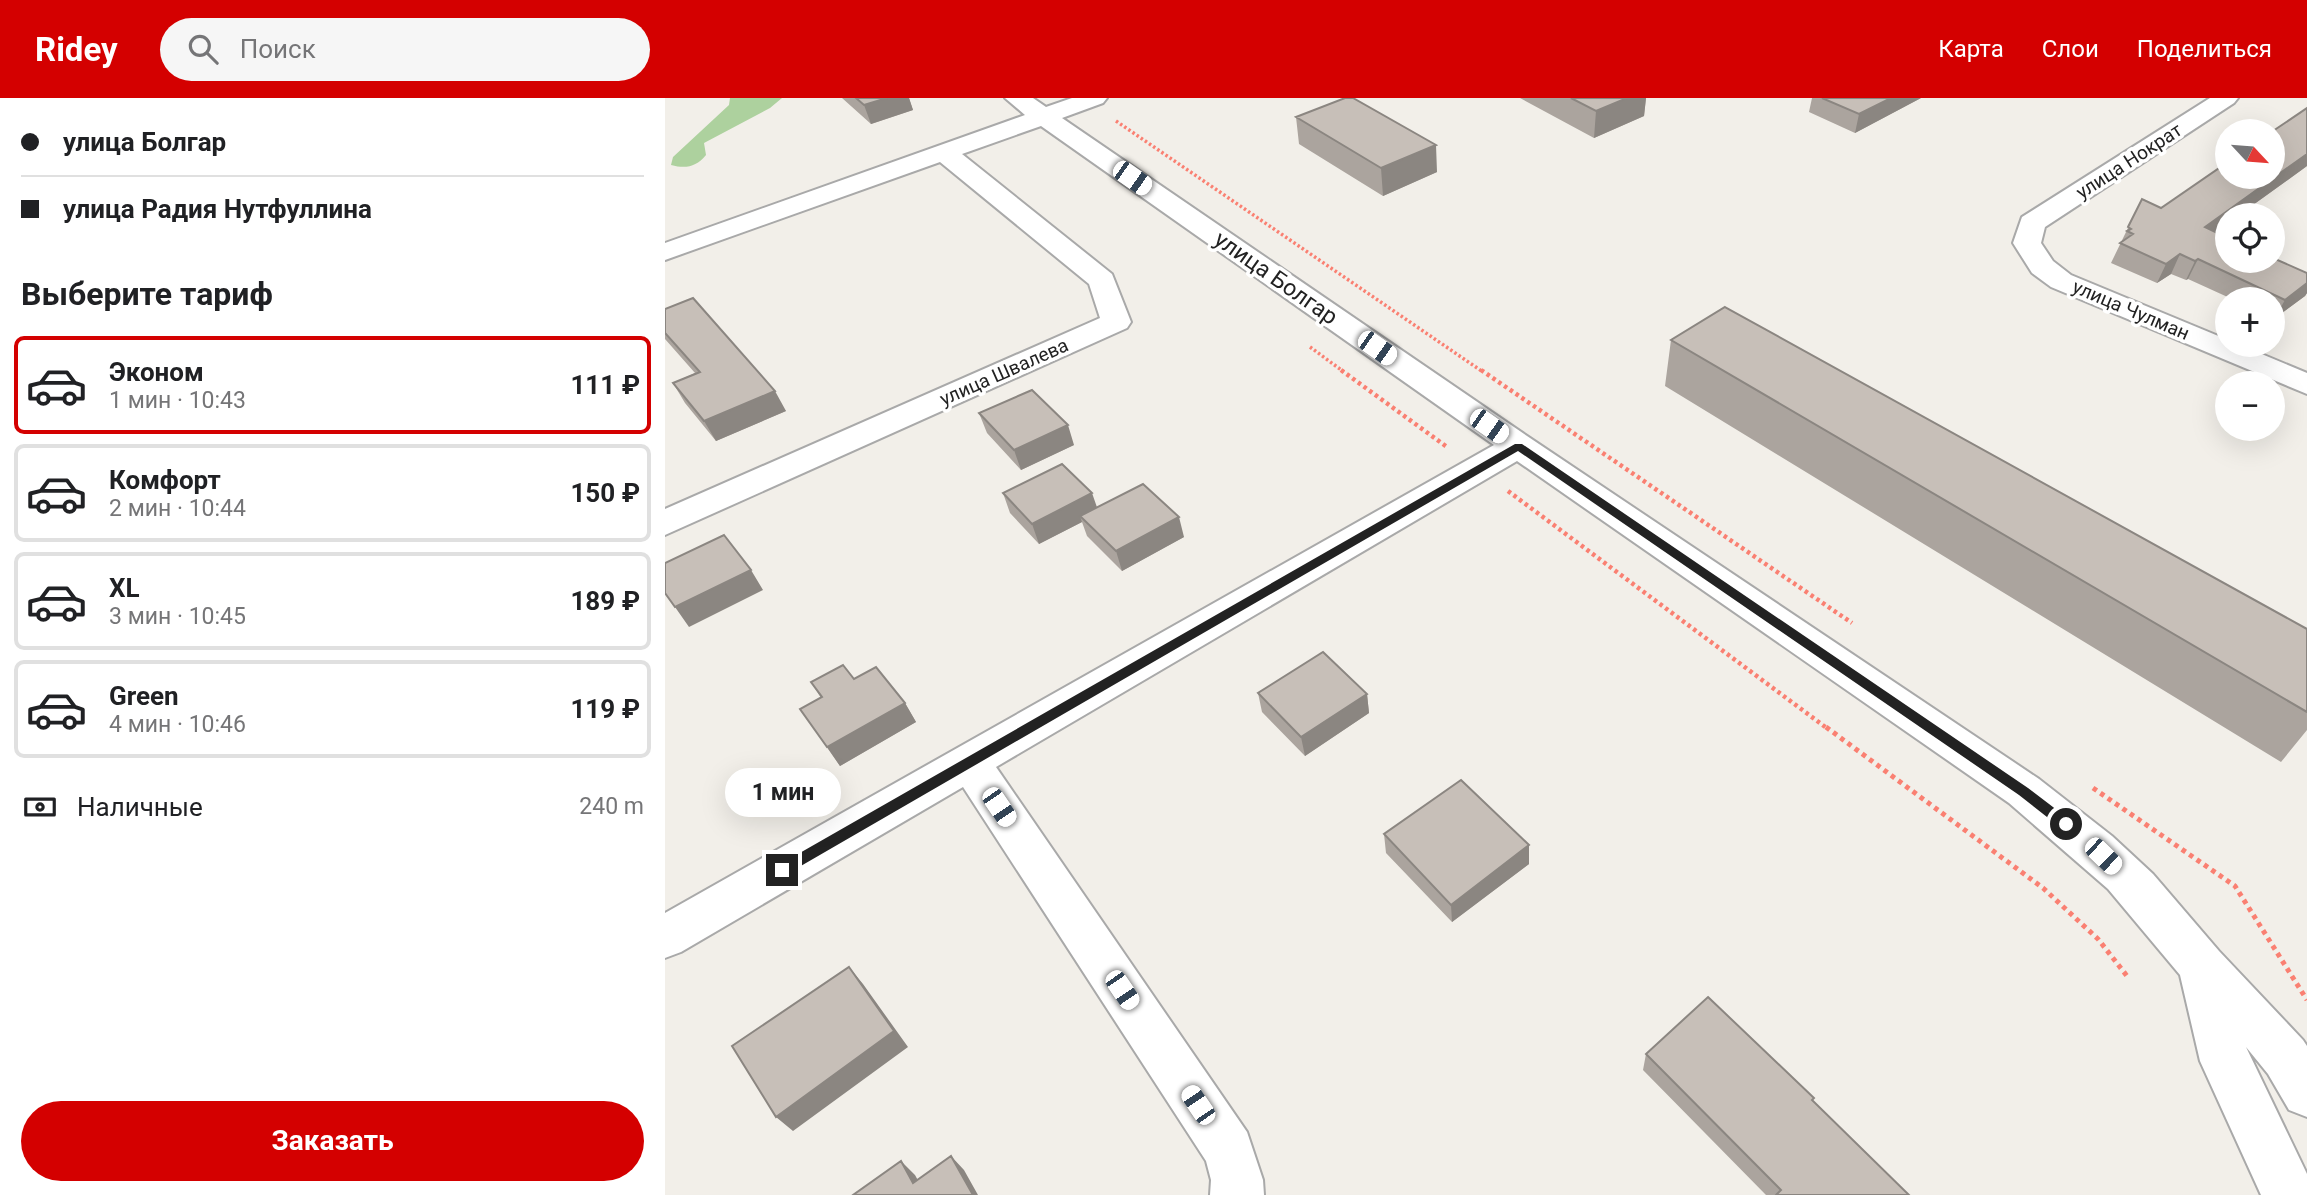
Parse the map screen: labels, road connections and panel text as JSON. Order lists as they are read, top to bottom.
{
  "streets": {
    "street": [
      "улица Нократ",
      "улица Болгар",
      "улица Чулман",
      "улица Швалева"
    ]
  },
  "crossings": [
    ["улица Нократ", "улица Чулман"]
  ],
  "north": "bottom right",
  "page": {
    "header": "Ridey",
    "search": "Поиск",
    "nav": ["Карта", "Слои", "Поделиться"],
    "banner": ["улица Болгар", "улица Радия Нутфуллина"],
    "map_buttons": ["+", "−"],
    "heading": "Выберите тариф",
    "list": [
      {
        "name": "Эконом",
        "note": "1 мин · 10:43",
        "value": "111 ₽"
      },
      {
        "name": "Комфорт",
        "note": "2 мин · 10:44",
        "value": "150 ₽"
      },
      {
        "name": "XL",
        "note": "3 мин · 10:45",
        "value": "189 ₽"
      },
      {
        "name": "Green",
        "note": "4 мин · 10:46",
        "value": "119 ₽"
      }
    ],
    "pay": ["Наличные", "240 m"],
    "bubble": "1 мин",
    "buttons": "Заказать"
  }
}
